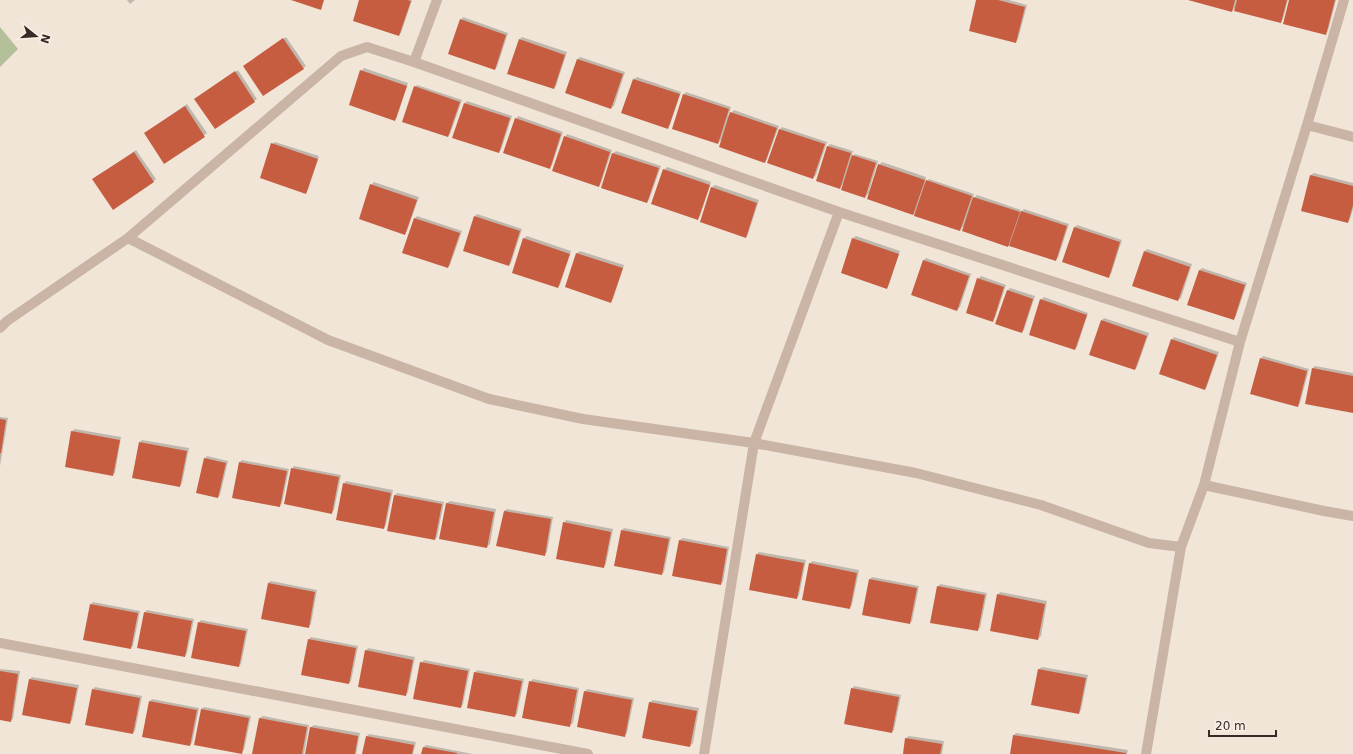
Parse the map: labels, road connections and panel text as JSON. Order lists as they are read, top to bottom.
{
  "scale_bar": "20 m",
  "north": "right"
}
